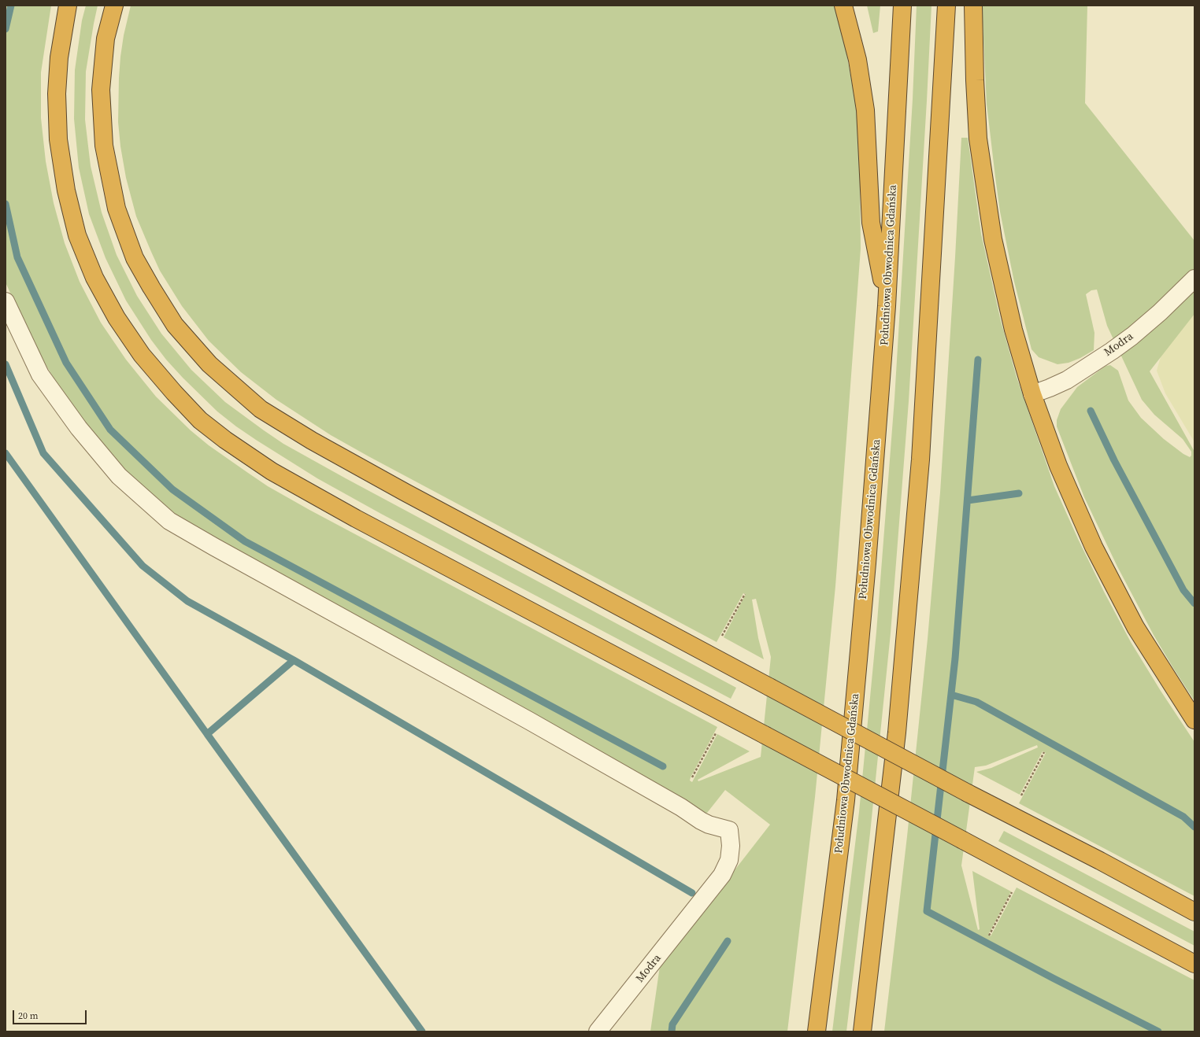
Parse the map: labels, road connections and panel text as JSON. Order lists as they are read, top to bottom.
{
  "streets": {
    "highway": ["Południowa Obwodnica Gdańska"],
    "lane": ["Modra"]
  },
  "scale_bar": "20 m"
}
